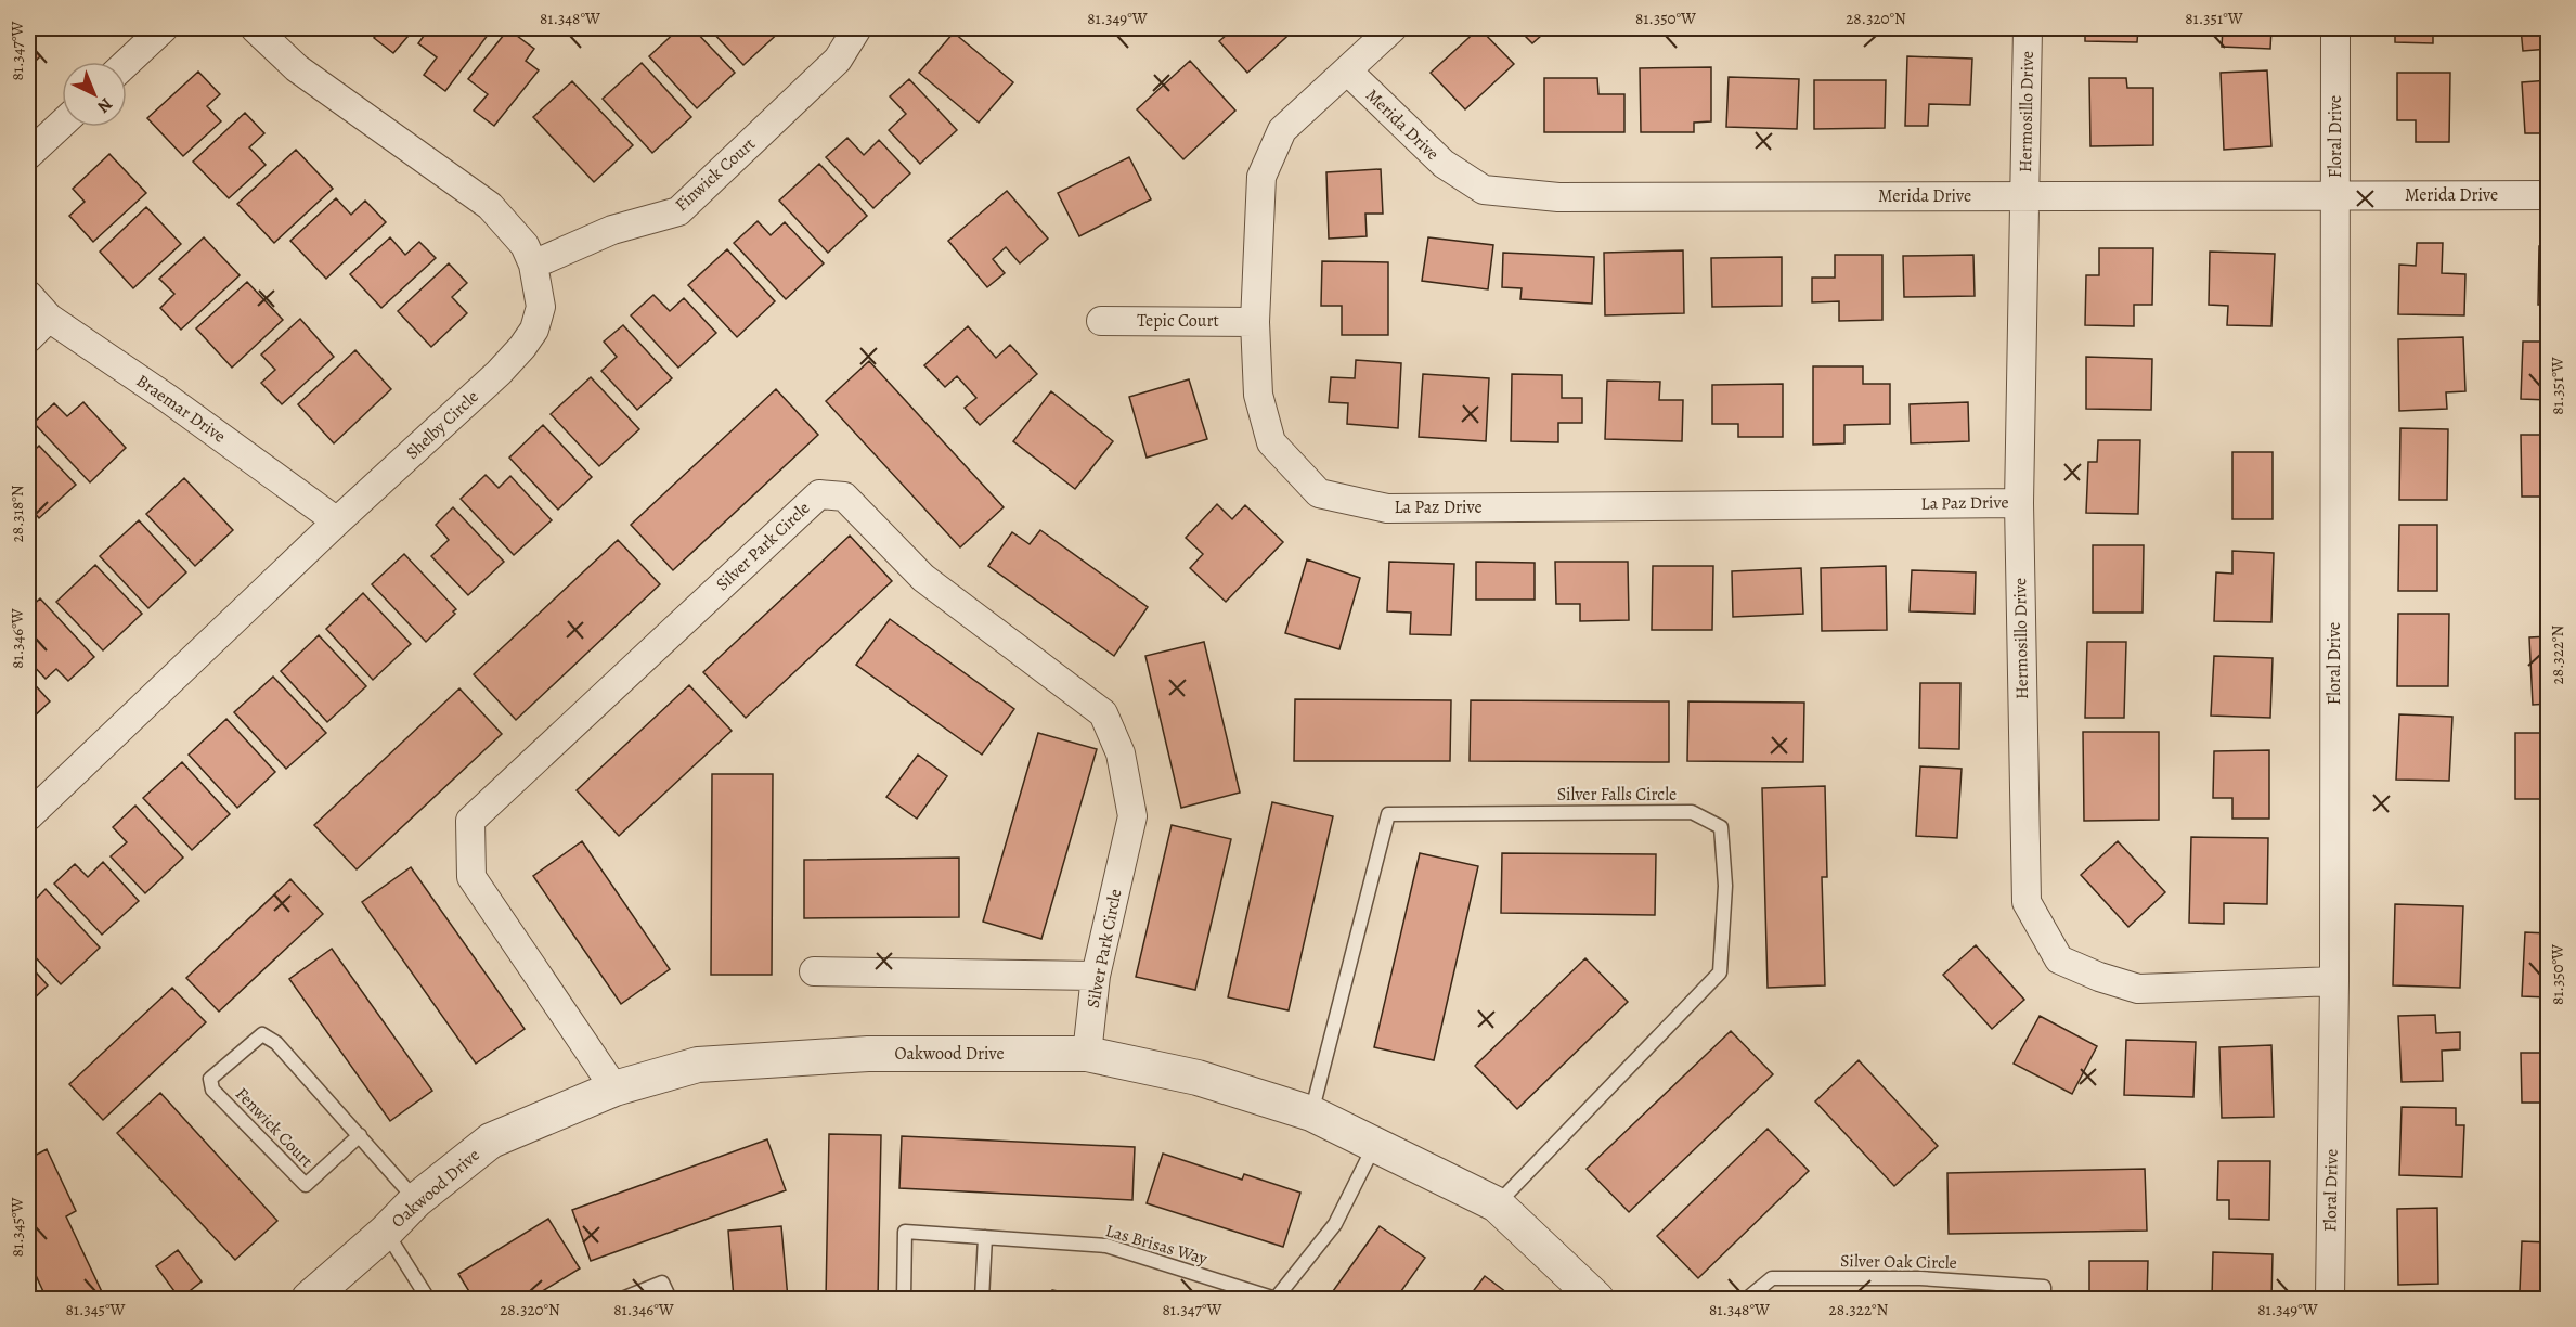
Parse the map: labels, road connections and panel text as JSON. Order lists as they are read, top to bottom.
{
  "streets": {
    "street": [
      "Hermosillo Drive",
      "Merida Drive",
      "Floral Drive",
      "Finwick Court",
      "Tepic Court",
      "Braemar Drive",
      "Shelby Circle",
      "La Paz Drive",
      "Silver Park Circle",
      "Oakwood Drive"
    ],
    "lane": [
      "Silver Falls Circle",
      "Fenwick Court",
      "Las Brisas Way",
      "Silver Oak Circle"
    ]
  },
  "crossings": [
    ["Hermosillo Drive", "Merida Drive"],
    ["Hermosillo Drive", "Floral Drive"],
    ["Hermosillo Drive", "La Paz Drive"],
    ["Merida Drive", "Floral Drive"],
    ["Merida Drive", "La Paz Drive"],
    ["Finwick Court", "Shelby Circle"],
    ["Tepic Court", "La Paz Drive"],
    ["Braemar Drive", "Shelby Circle"],
    ["Silver Park Circle", "Oakwood Drive"],
    ["Silver Falls Circle", "Oakwood Drive"],
    ["Oakwood Drive", "Fenwick Court"],
    ["Oakwood Drive", "Las Brisas Way"]
  ],
  "north": "bottom right",
  "coordinates": [
    "81.348°W",
    "81.349°W",
    "81.350°W",
    "28.320°N",
    "81.351°W",
    "81.347°W",
    "28.318°N",
    "81.346°W",
    "28.322°N",
    "81.345°W"
  ]
}
